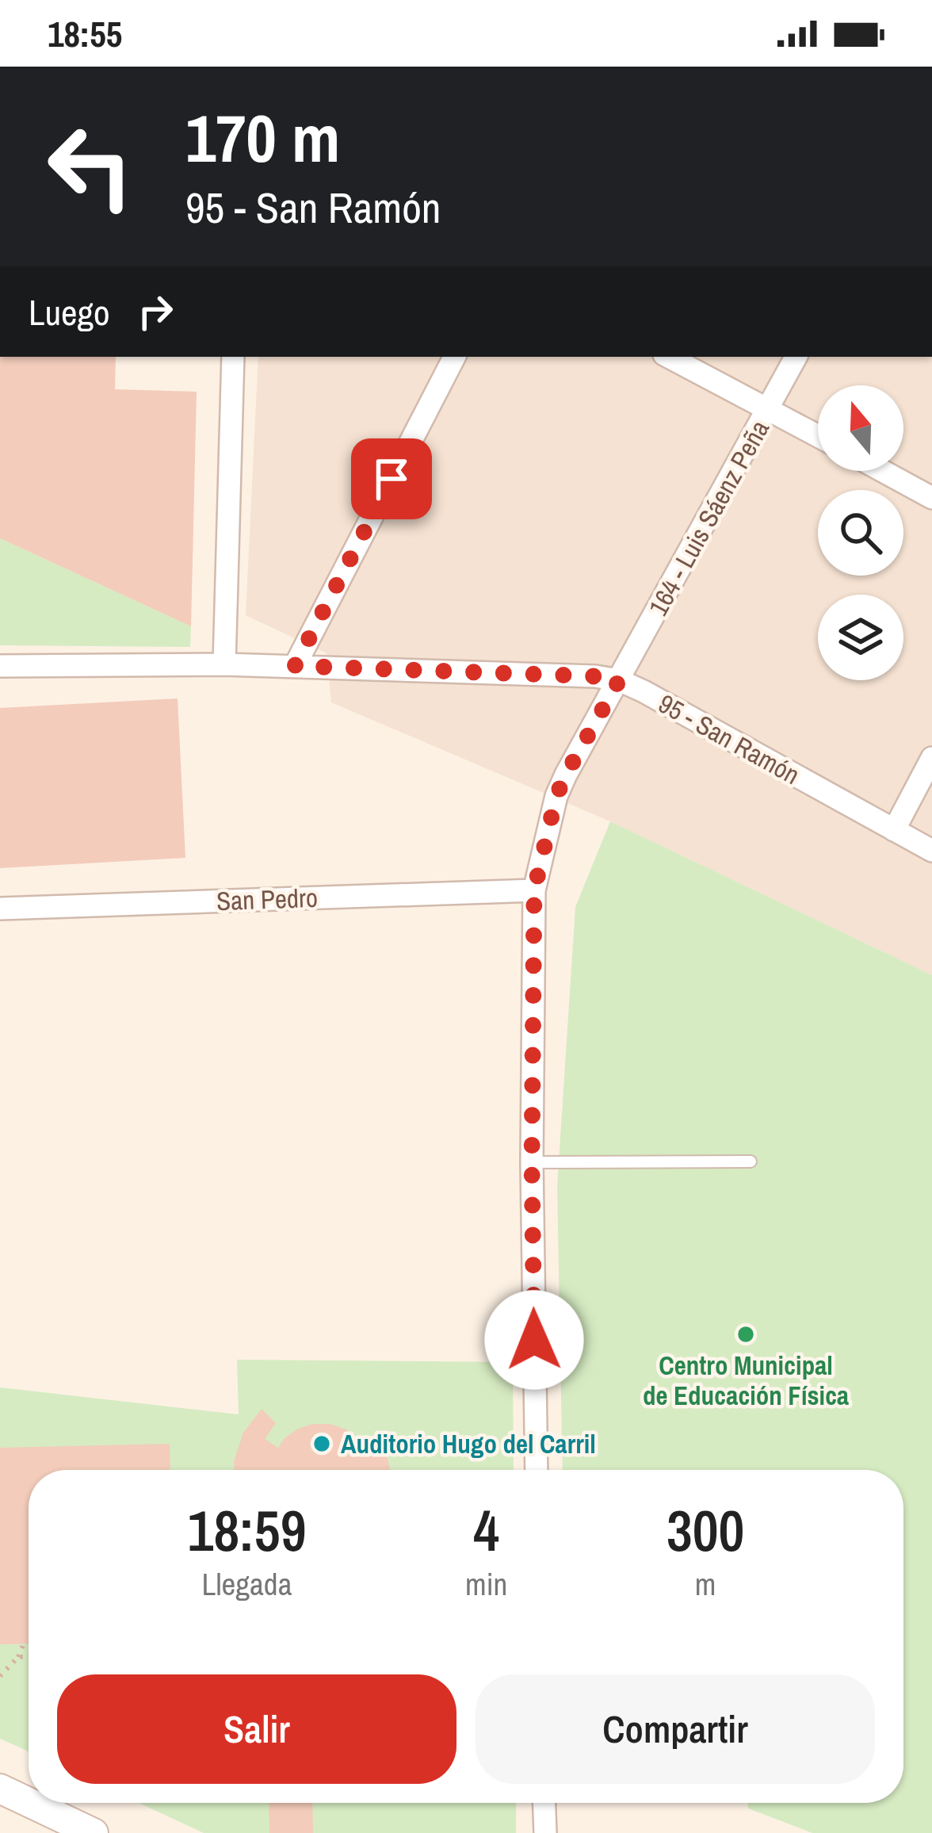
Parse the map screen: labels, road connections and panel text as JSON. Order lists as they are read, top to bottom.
{
  "streets": {
    "street": ["164 - Luis Sáenz Peña", "95 - San Ramón", "San Pedro"]
  },
  "crossings": [
    ["164 - Luis Sáenz Peña", "95 - San Ramón"],
    ["164 - Luis Sáenz Peña", "San Pedro"]
  ],
  "places": ["Centro Municipal de Educación Física", "Auditorio Hugo del Carril"],
  "north": "top",
  "page": {
    "status": "18:55",
    "turn": ["170 m", "95 - San Ramón"],
    "then": "Luego",
    "eta": [
      "18:59",
      "Llegada",
      "4",
      "min",
      "300",
      "m"
    ],
    "buttons": ["Salir", "Compartir"]
  }
}
